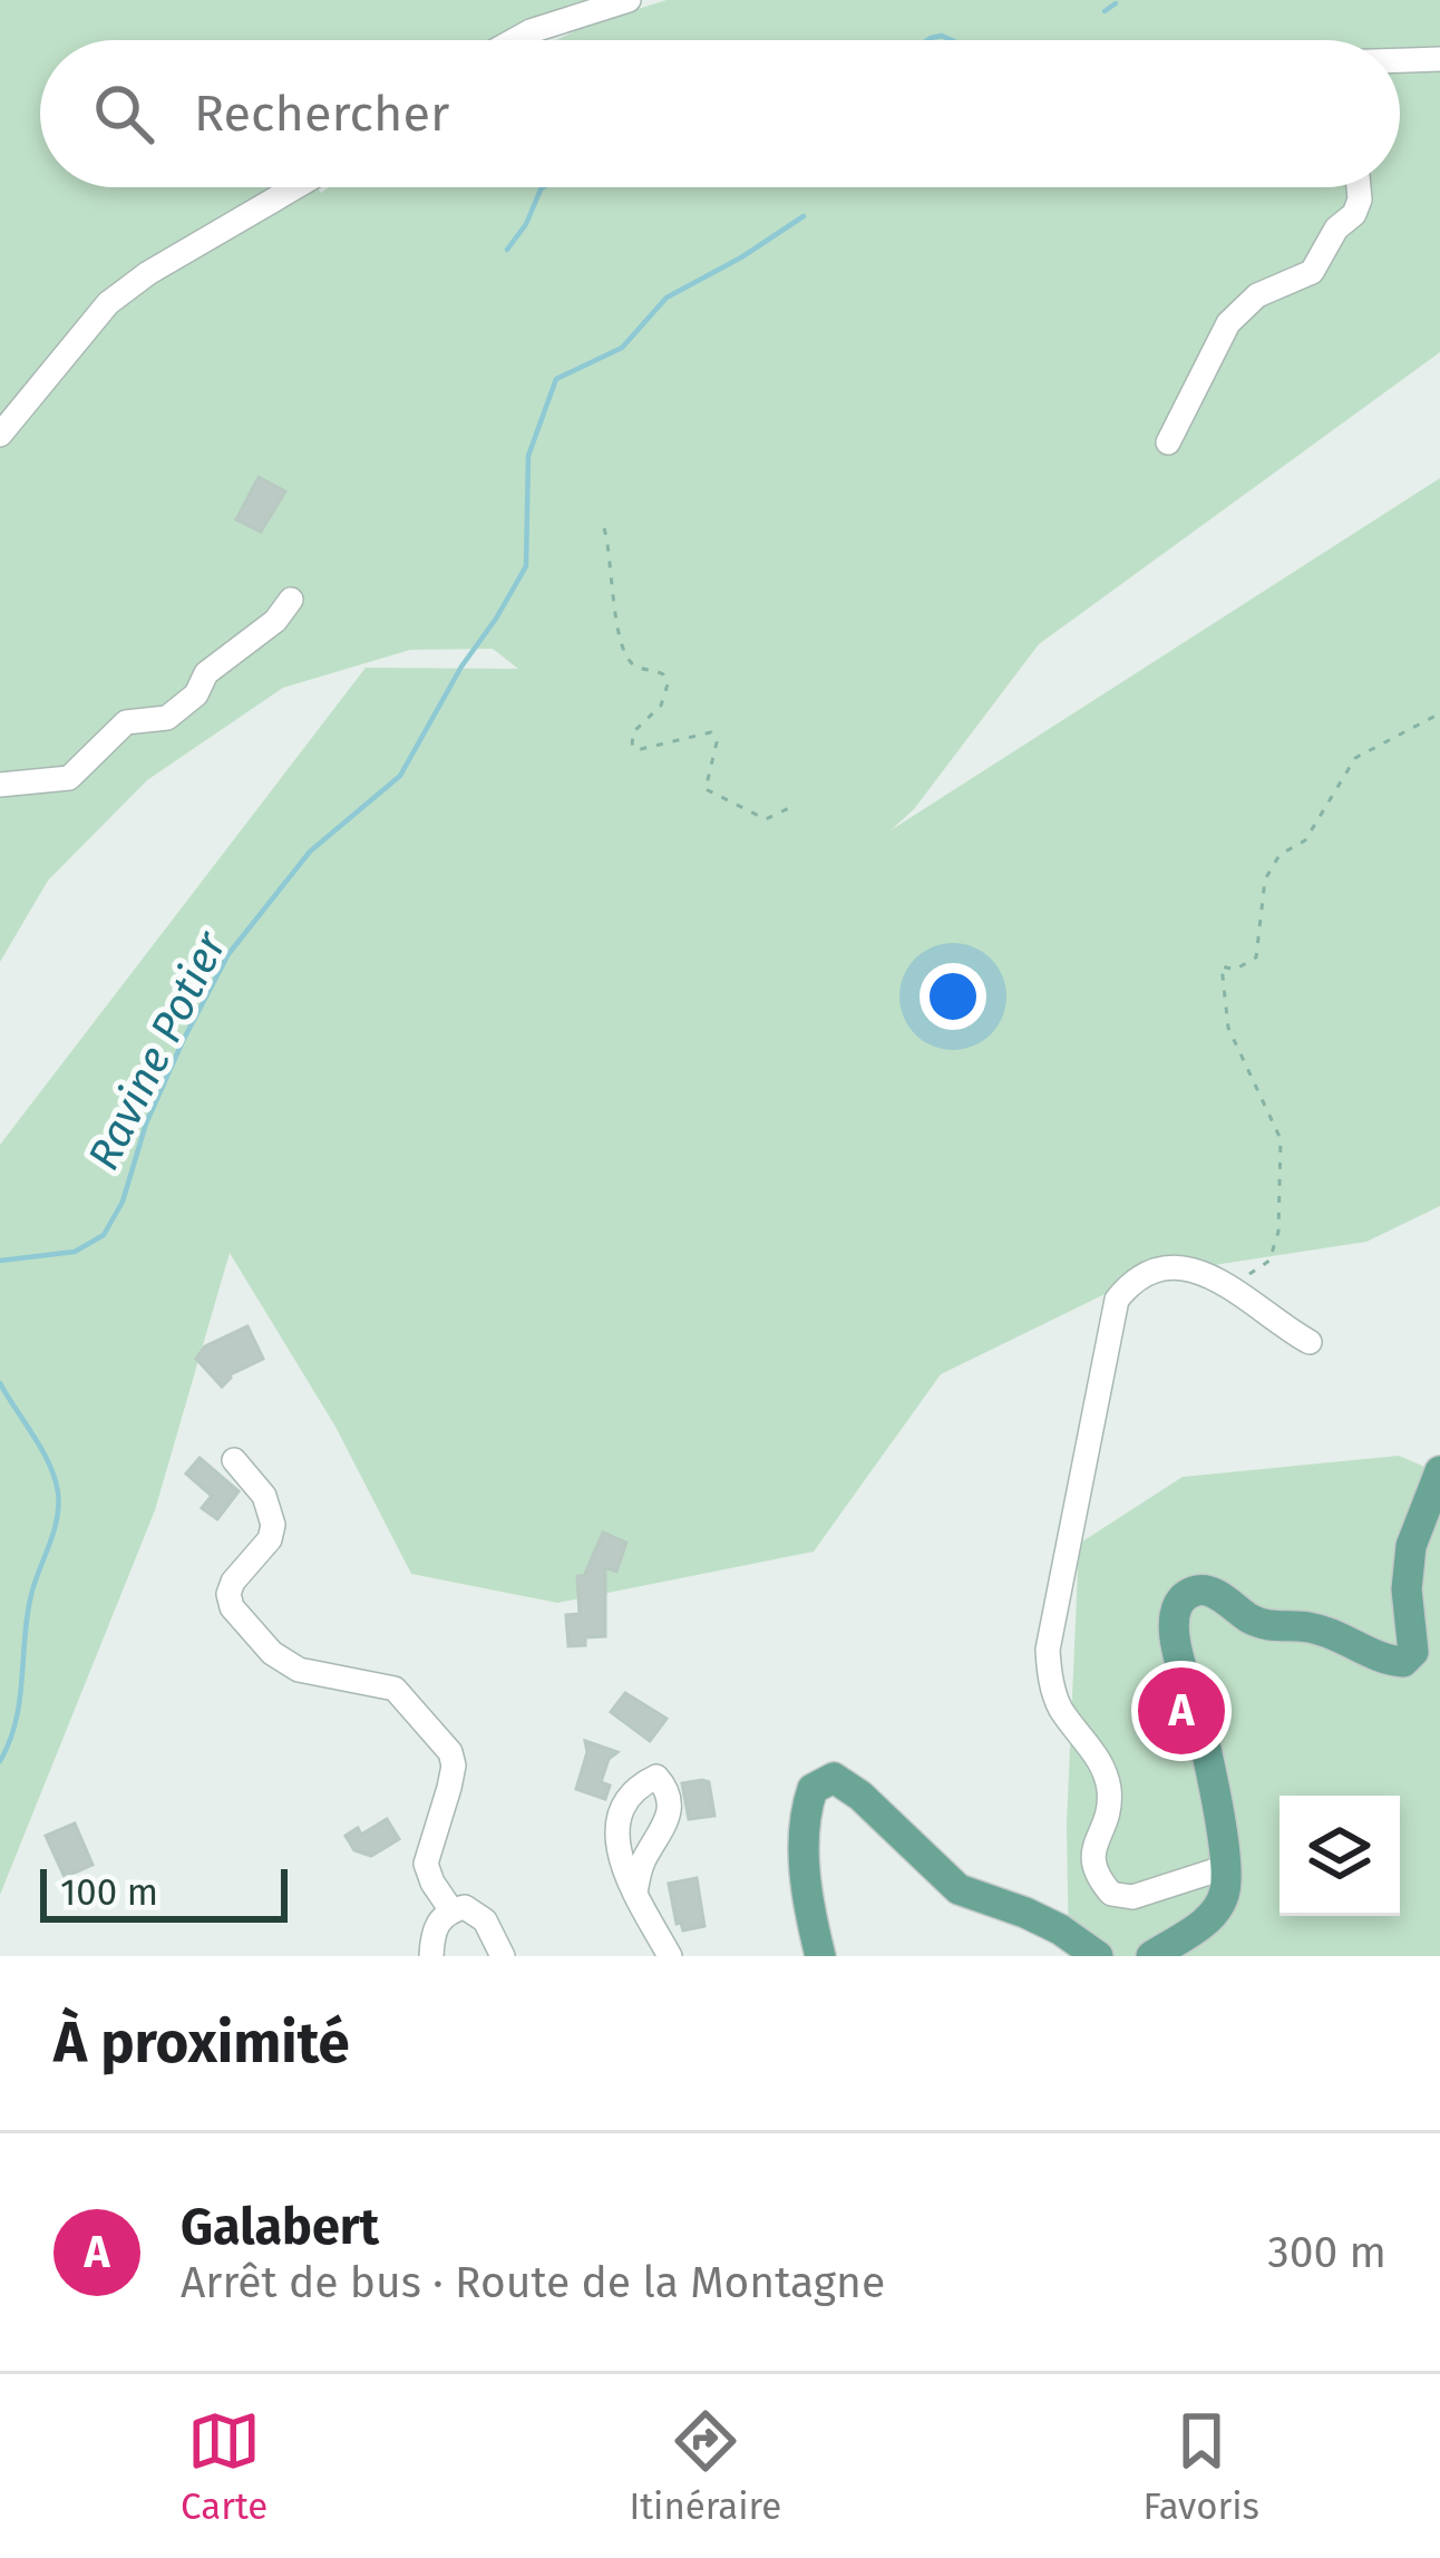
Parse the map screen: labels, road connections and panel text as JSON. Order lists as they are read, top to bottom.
{
  "water": ["Ravine Potier"],
  "scale_bar": "100 m",
  "page": {
    "search": "Rechercher",
    "pins": "A",
    "scale": "100 m",
    "heading": "À proximité",
    "list": [
      {
        "mark": "A",
        "name": "Galabert",
        "note": "Arrêt de bus · Route de la Montagne",
        "value": "300 m"
      }
    ],
    "nav": ["Carte", "Itinéraire", "Favoris"]
  }
}
